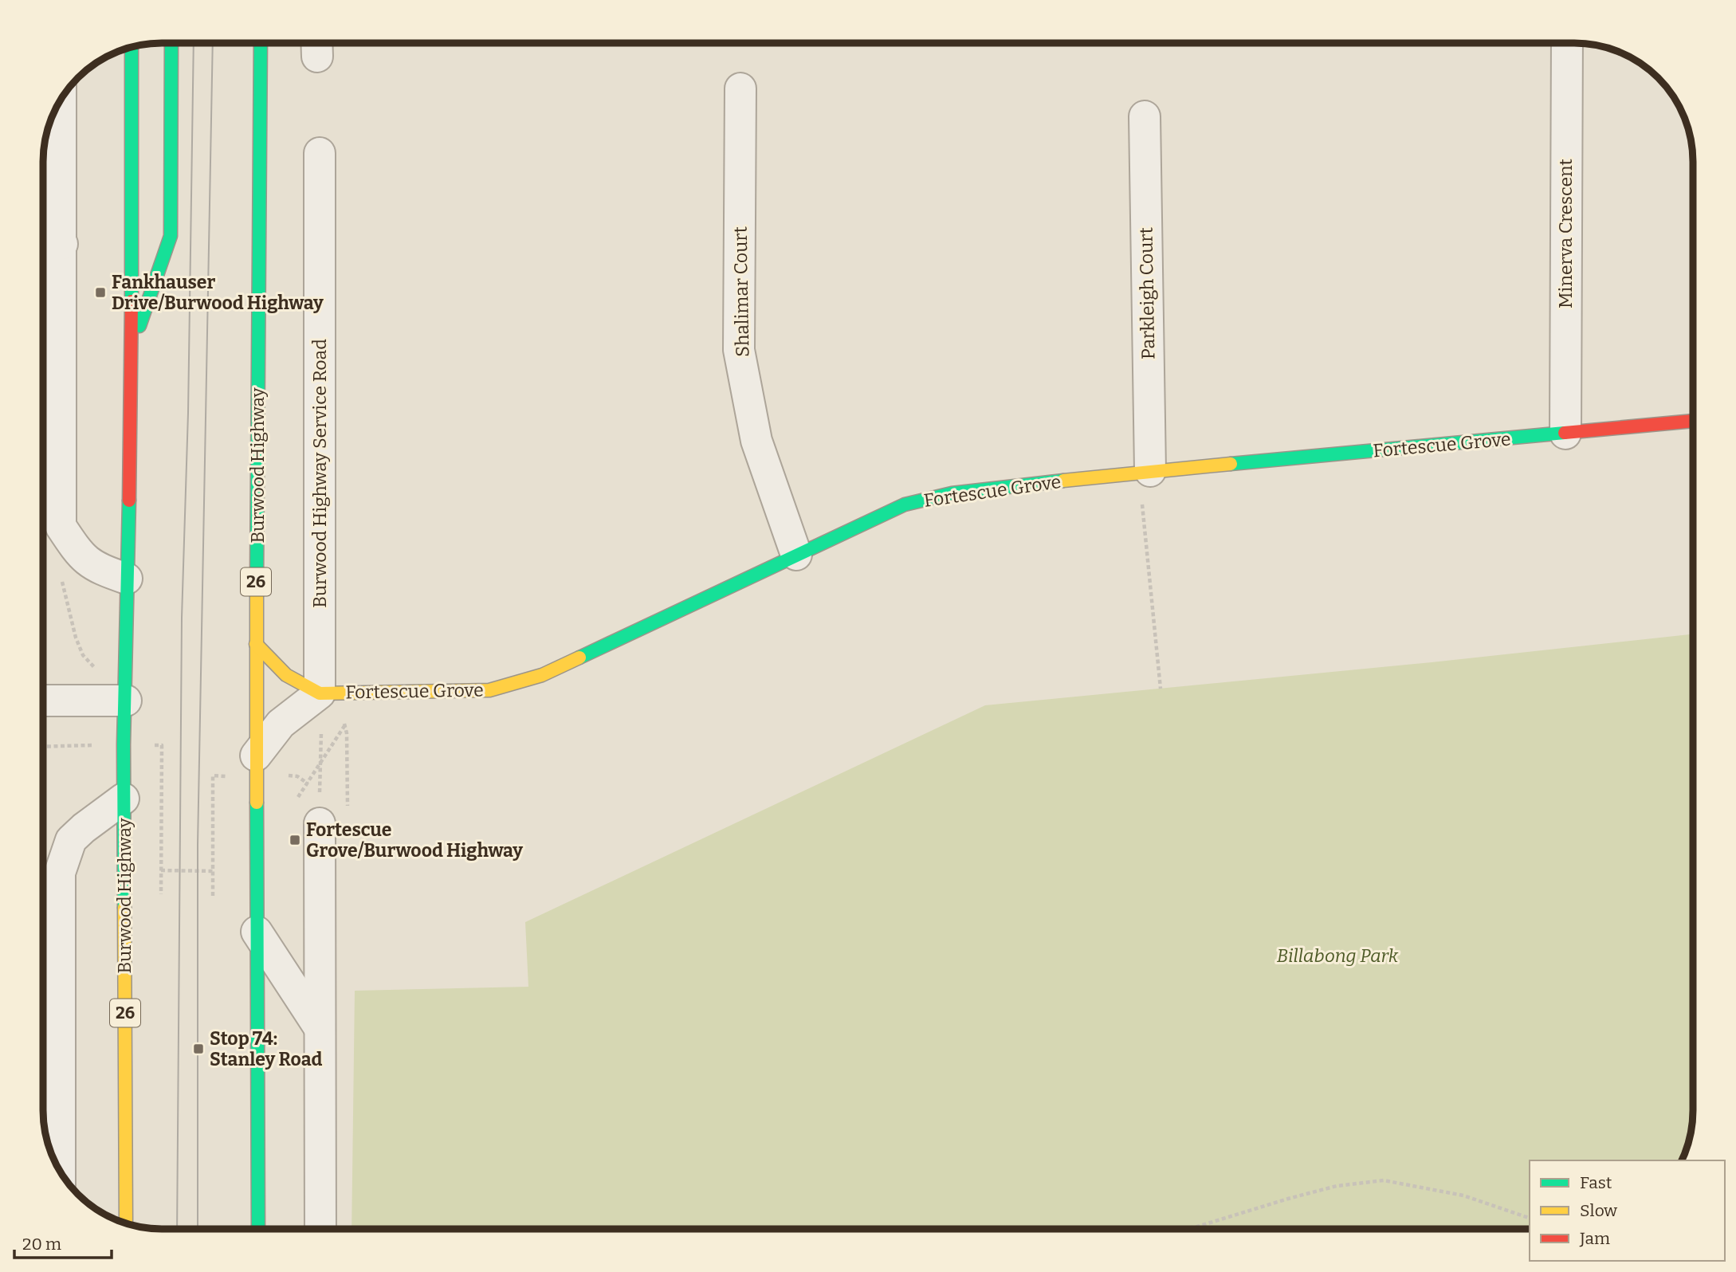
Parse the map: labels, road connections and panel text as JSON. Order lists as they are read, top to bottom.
{
  "streets": {
    "main road": ["Fortescue Grove", "Burwood Highway", "26"],
    "street": [
      "Minerva Crescent",
      "Shalimar Court",
      "Parkleigh Court",
      "Burwood Highway Service Road"
    ]
  },
  "crossings": [
    ["Minerva Crescent", "Fortescue Grove"],
    ["Shalimar Court", "Fortescue Grove"],
    ["Parkleigh Court", "Fortescue Grove"],
    ["Fortescue Grove", "Burwood Highway"],
    ["Fortescue Grove", "Burwood Highway Service Road"]
  ],
  "parks": ["Billabong Park"],
  "places": {
    "transit": ["Fankhauser Drive/Burwood Highway", "Fortescue Grove/Burwood Highway", "Stop 74: Stanley Road"]
  },
  "legend": ["Fast", "Slow", "Jam"],
  "scale_bar": "20 m"
}
